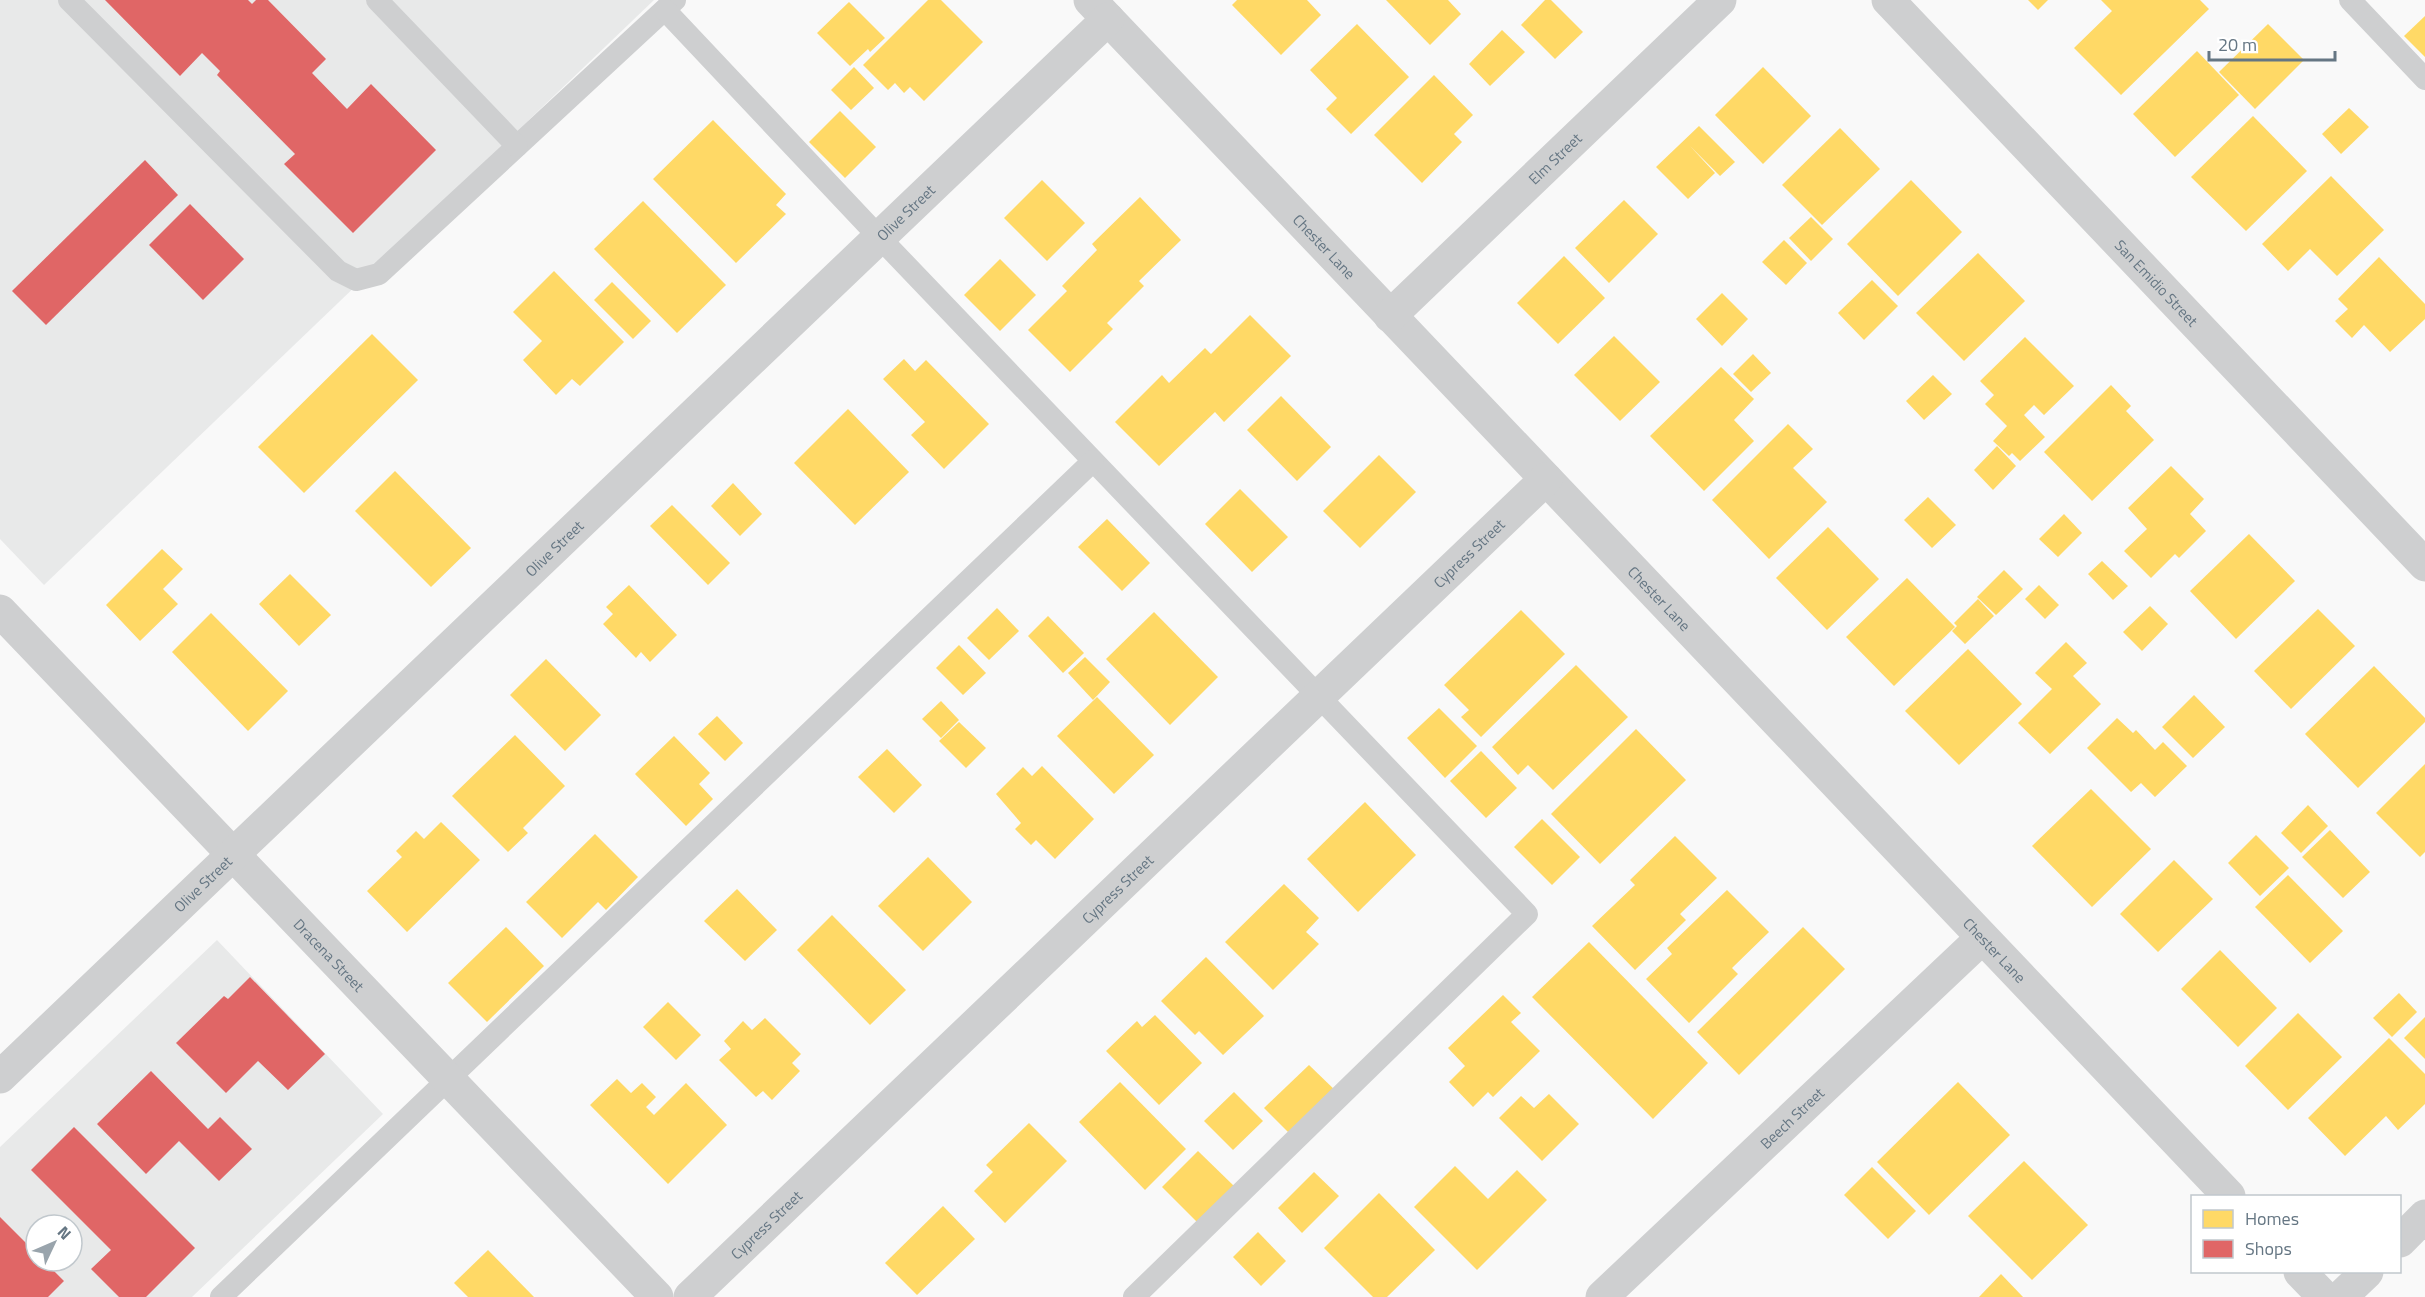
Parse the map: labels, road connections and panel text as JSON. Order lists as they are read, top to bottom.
{
  "streets": {
    "street": [
      "Elm Street",
      "Olive Street",
      "Chester Lane",
      "San Emidio Street",
      "Cypress Street",
      "Dracena Street",
      "Beech Street"
    ]
  },
  "crossings": [
    ["Elm Street", "Chester Lane"],
    ["Olive Street", "Chester Lane"],
    ["Olive Street", "Dracena Street"],
    ["Chester Lane", "Cypress Street"],
    ["Chester Lane", "Beech Street"]
  ],
  "legend": ["Homes", "Shops"],
  "scale_bar": "20 m",
  "north": "top right"
}
